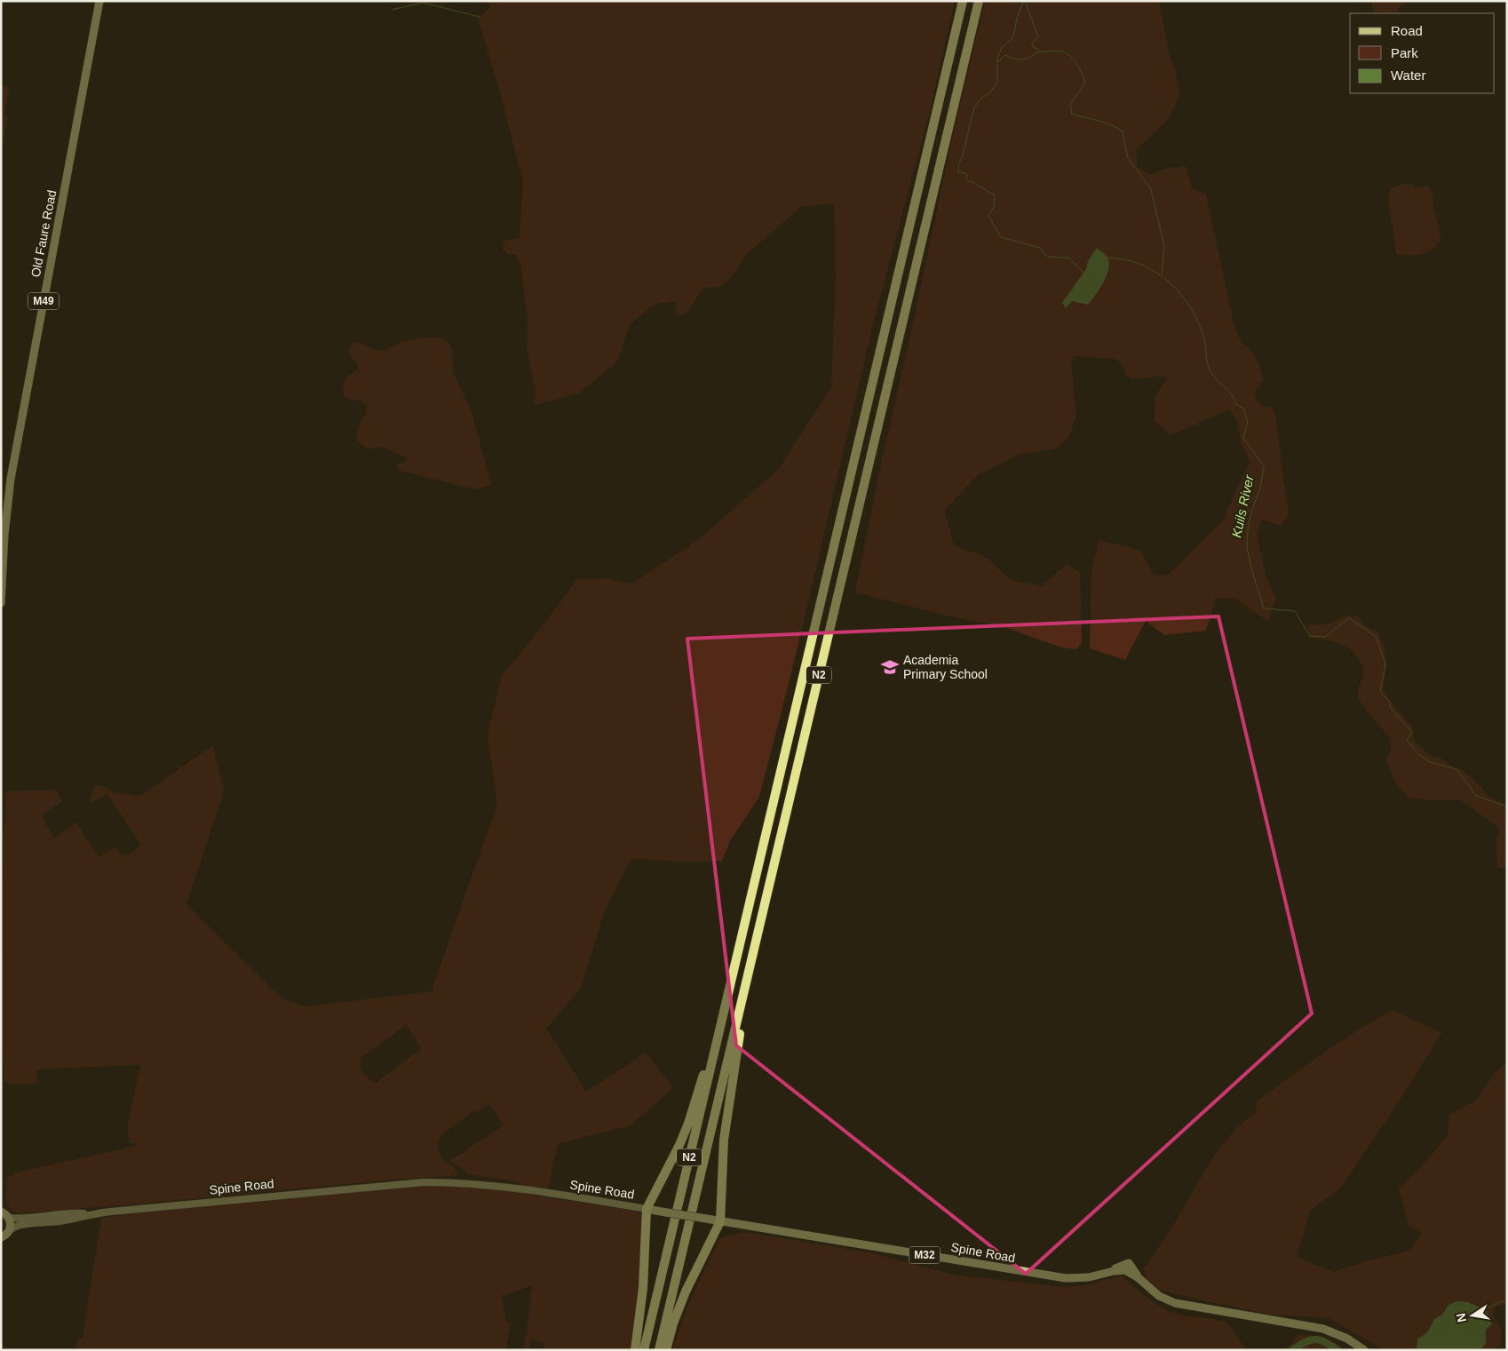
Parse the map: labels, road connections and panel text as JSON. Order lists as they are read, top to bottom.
{
  "streets": {
    "highway": ["N2"],
    "main road": [
      "Old Faure Road",
      "M49",
      "Spine Road",
      "M32"
    ]
  },
  "water": ["Kuils River"],
  "places": {
    "school or university": ["Academia Primary School"]
  },
  "legend": ["Road", "Park", "Water"],
  "north": "left"
}
